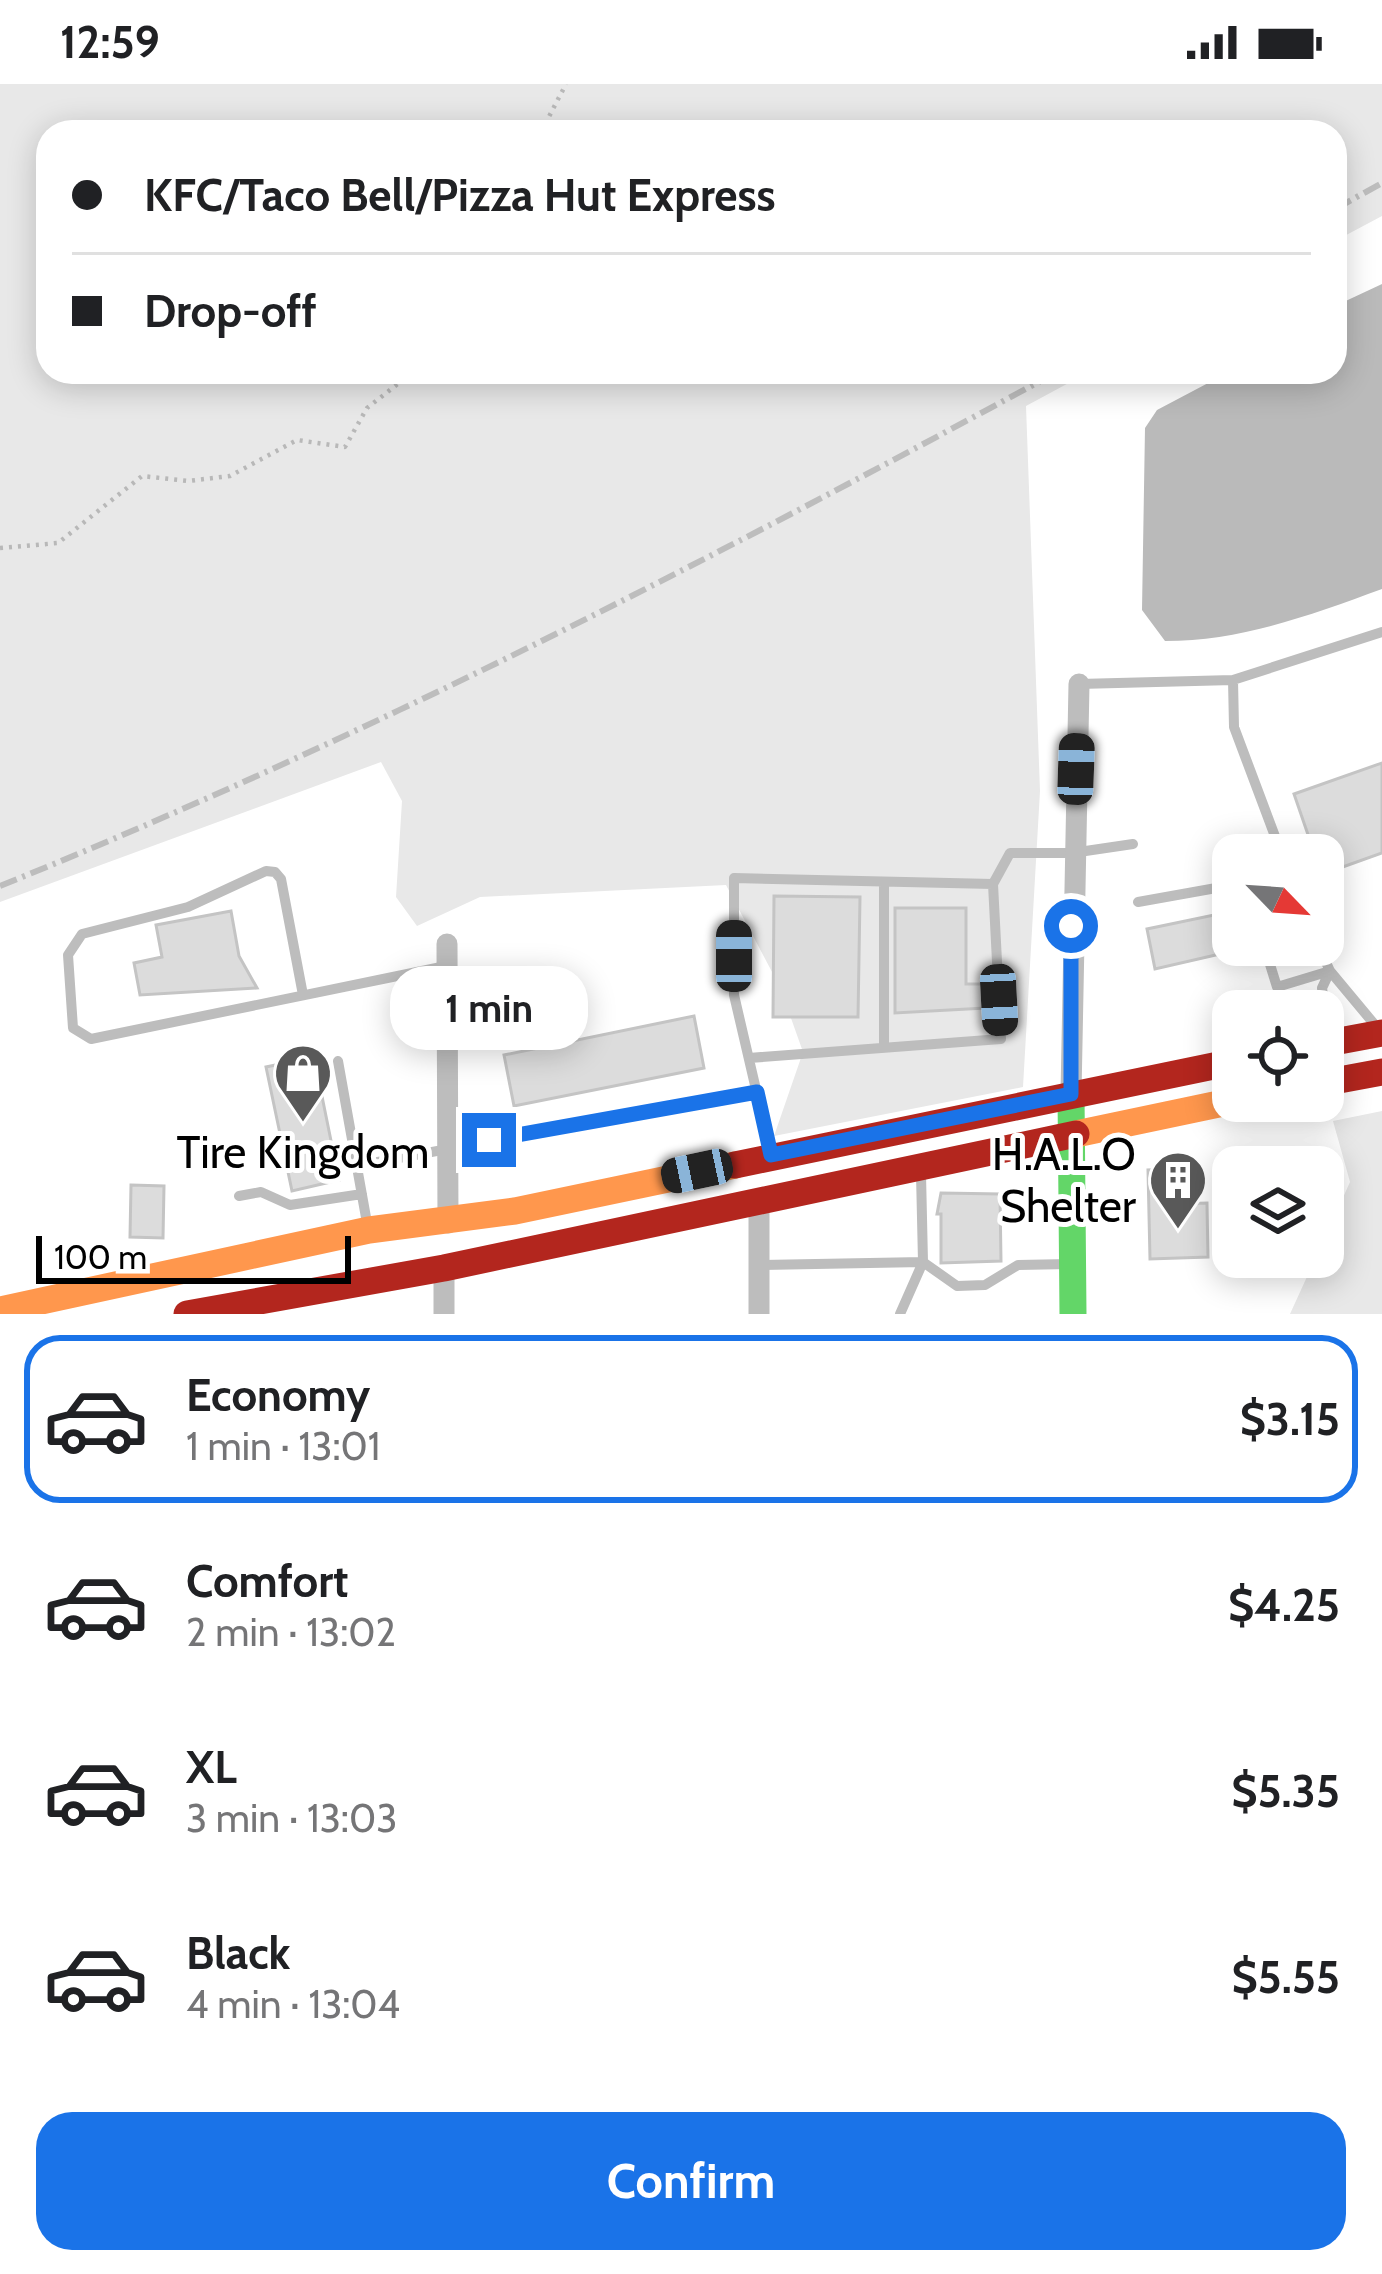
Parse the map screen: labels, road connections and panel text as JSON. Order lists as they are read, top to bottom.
{
  "places": {
    "shop": ["Tire Kingdom"],
    "building": ["H.A.L.O Shelter"]
  },
  "scale_bar": "100 m",
  "north": "bottom right",
  "page": {
    "status": "12:59",
    "banner": ["KFC/Taco Bell/Pizza Hut Express", "Drop-off"],
    "bubble": "1 min",
    "scale": "100 m",
    "list": [
      {
        "name": "Economy",
        "note": "1 min · 13:01",
        "value": "$3.15"
      },
      {
        "name": "Comfort",
        "note": "2 min · 13:02",
        "value": "$4.25"
      },
      {
        "name": "XL",
        "note": "3 min · 13:03",
        "value": "$5.35"
      },
      {
        "name": "Black",
        "note": "4 min · 13:04",
        "value": "$5.55"
      }
    ],
    "buttons": "Confirm"
  }
}
